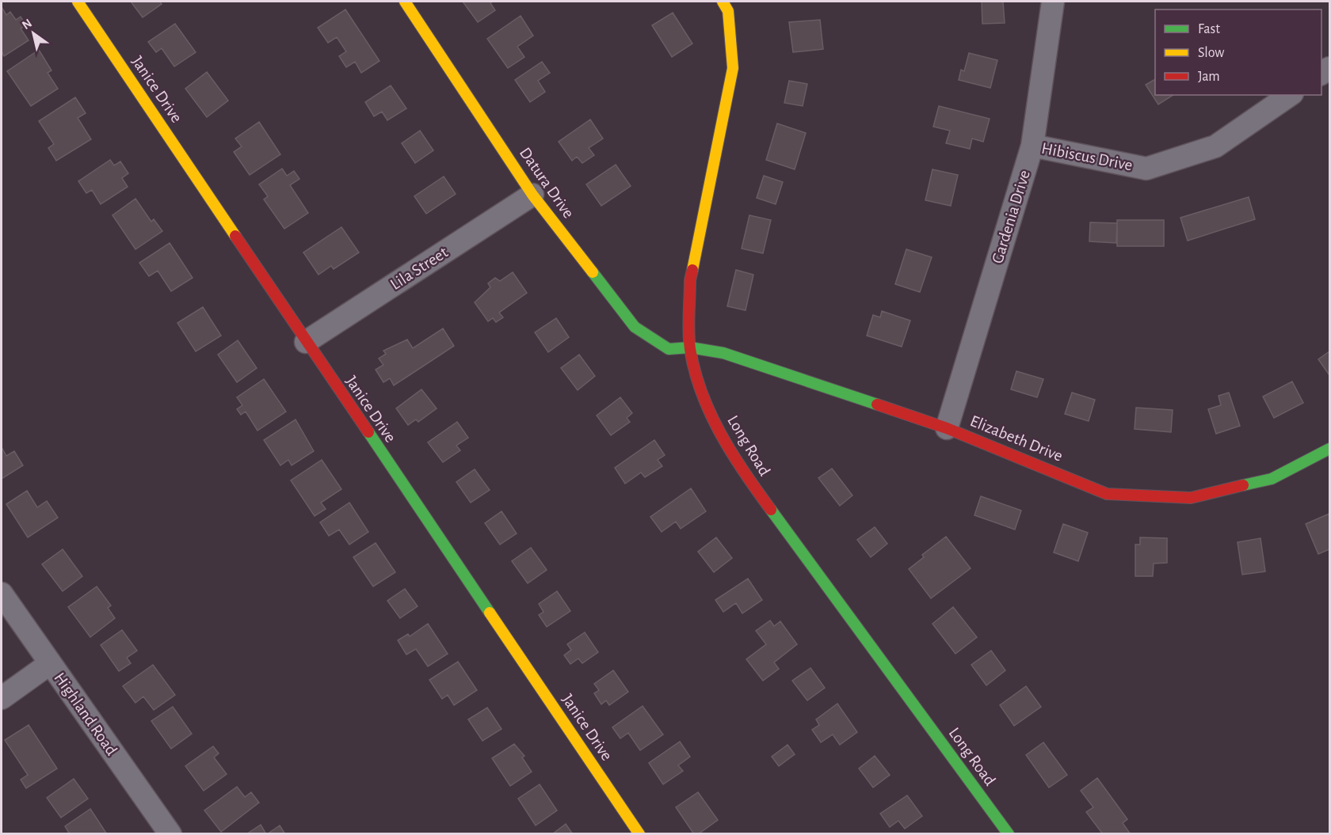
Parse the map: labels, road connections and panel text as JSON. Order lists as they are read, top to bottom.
{
  "streets": {
    "street": [
      "Janice Drive",
      "Hibiscus Drive",
      "Datura Drive",
      "Gardenia Drive",
      "Lila Street",
      "Elizabeth Drive",
      "Long Road",
      "Highland Road"
    ]
  },
  "crossings": [
    ["Janice Drive", "Lila Street"],
    ["Hibiscus Drive", "Gardenia Drive"],
    ["Datura Drive", "Lila Street"],
    ["Datura Drive", "Elizabeth Drive"],
    ["Datura Drive", "Long Road"],
    ["Gardenia Drive", "Elizabeth Drive"],
    ["Elizabeth Drive", "Long Road"]
  ],
  "legend": ["Fast", "Slow", "Jam"],
  "north": "top left"
}
